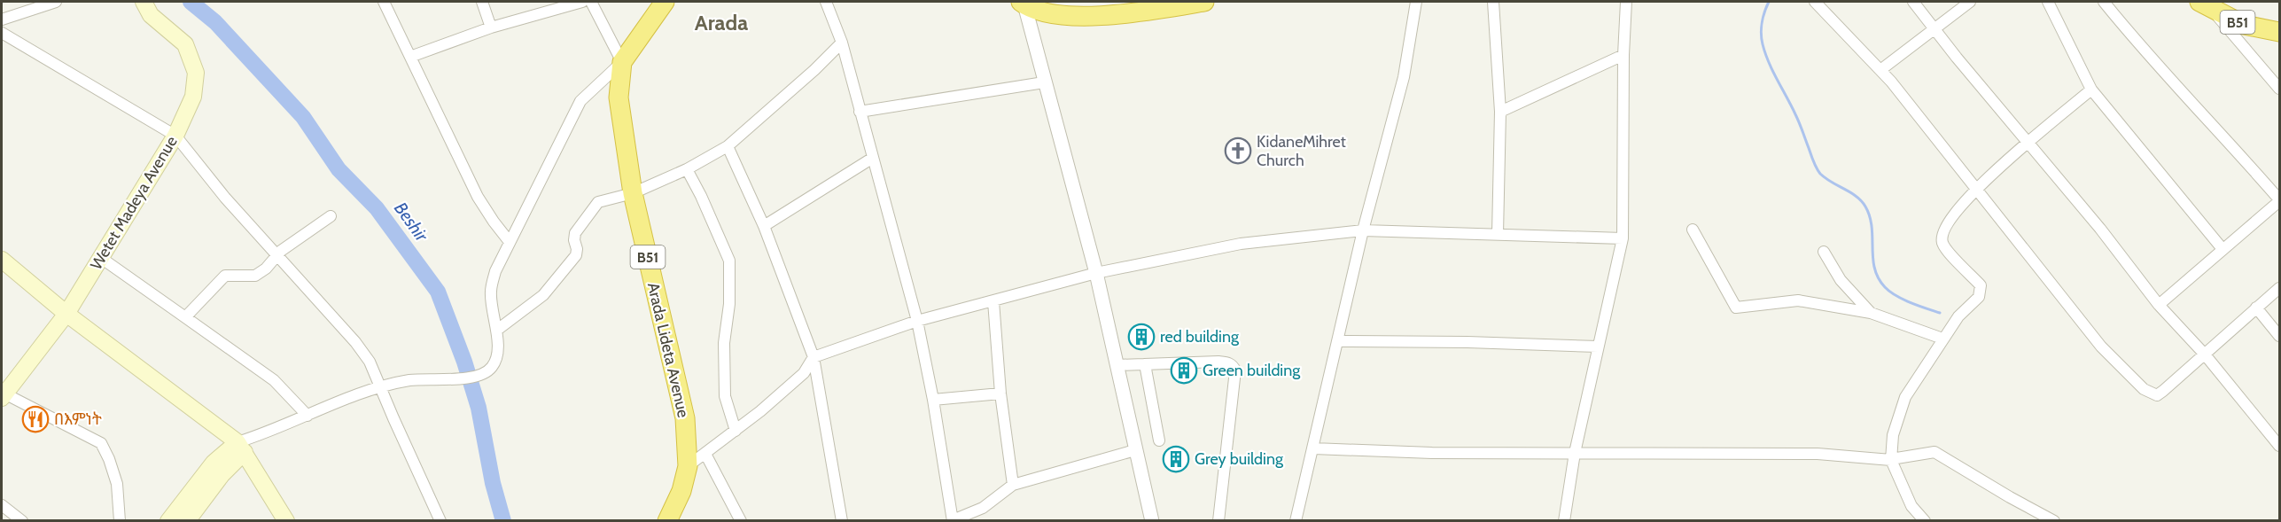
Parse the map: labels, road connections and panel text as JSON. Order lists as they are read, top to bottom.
{
  "streets": {
    "highway": ["B51", "Arada Lideta Avenue"],
    "main road": ["Wetet Madeya Avenue"]
  },
  "districts": ["Arada"],
  "water": ["Beshir"],
  "places": {
    "church": ["KidaneMihret Church"],
    "building": ["red building", "Green building", "Grey building"],
    "restaurant": ["በእምነት"]
  }
}
